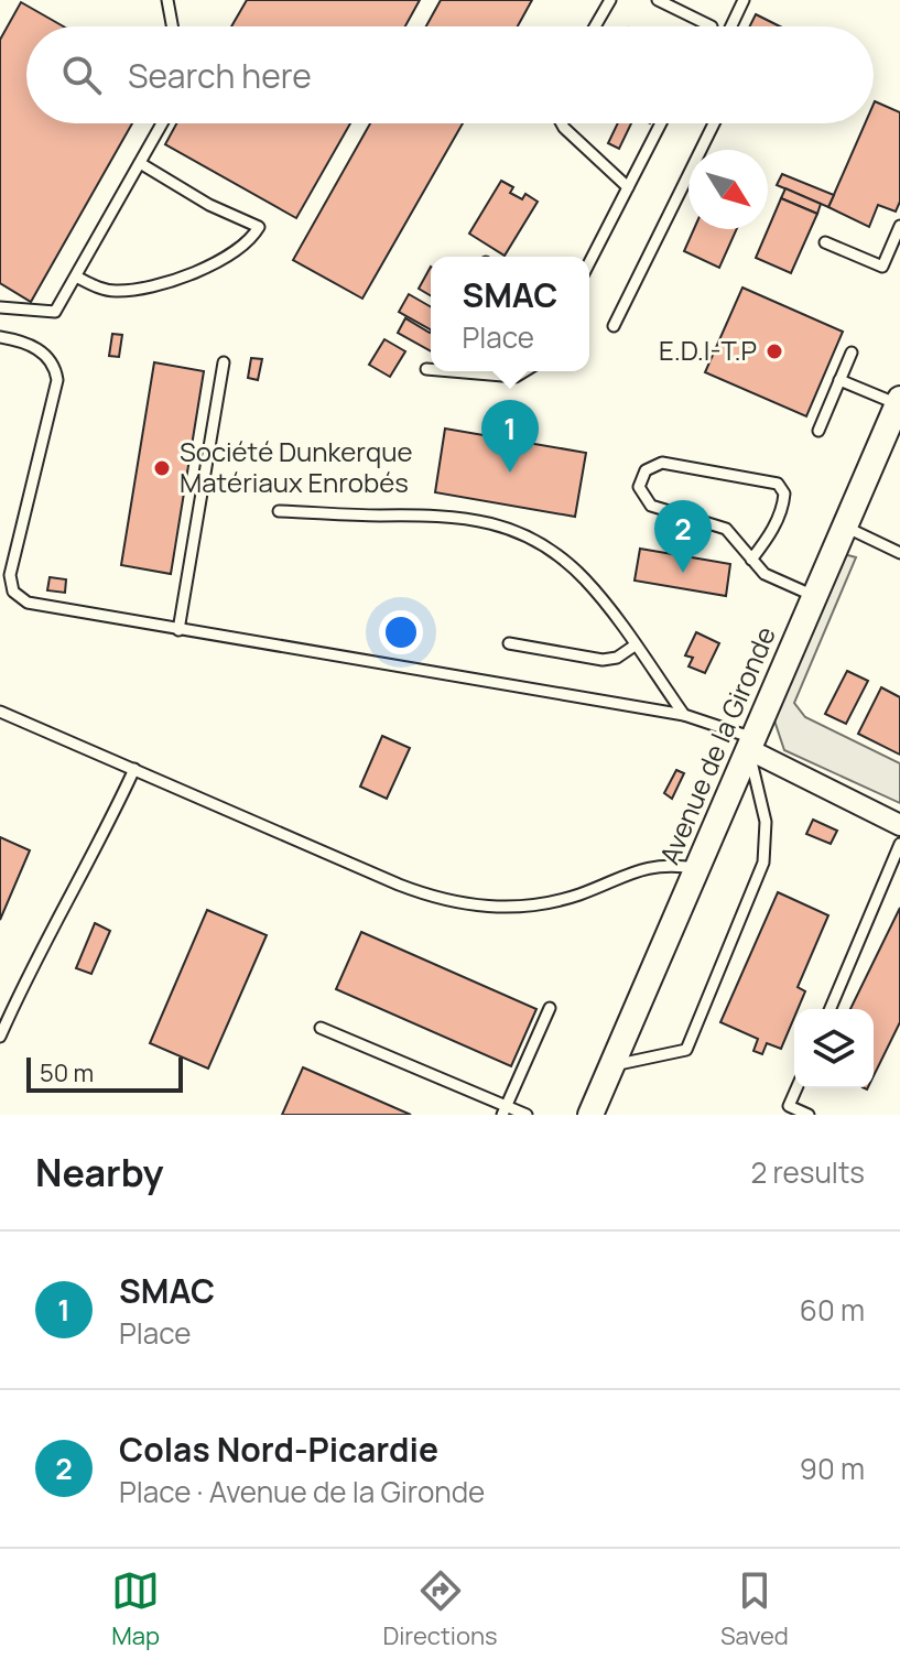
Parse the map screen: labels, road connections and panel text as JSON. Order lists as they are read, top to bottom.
{
  "streets": {
    "street": ["Avenue de la Gironde"]
  },
  "places": ["E.D.I-T.P", "Société Dunkerque Matériaux Enrobés"],
  "scale_bar": "50 m",
  "north": "bottom right",
  "page": {
    "search": "Search here",
    "popup": ["SMAC", "Place"],
    "pins": ["1", "2"],
    "scale": "50 m",
    "heading": ["Nearby", "2 results"],
    "list": [
      {
        "mark": "1",
        "name": "SMAC",
        "note": "Place",
        "value": "60 m"
      },
      {
        "mark": "2",
        "name": "Colas Nord-Picardie",
        "note": "Place · Avenue de la Gironde",
        "value": "90 m"
      }
    ],
    "nav": ["Map", "Directions", "Saved"]
  }
}
